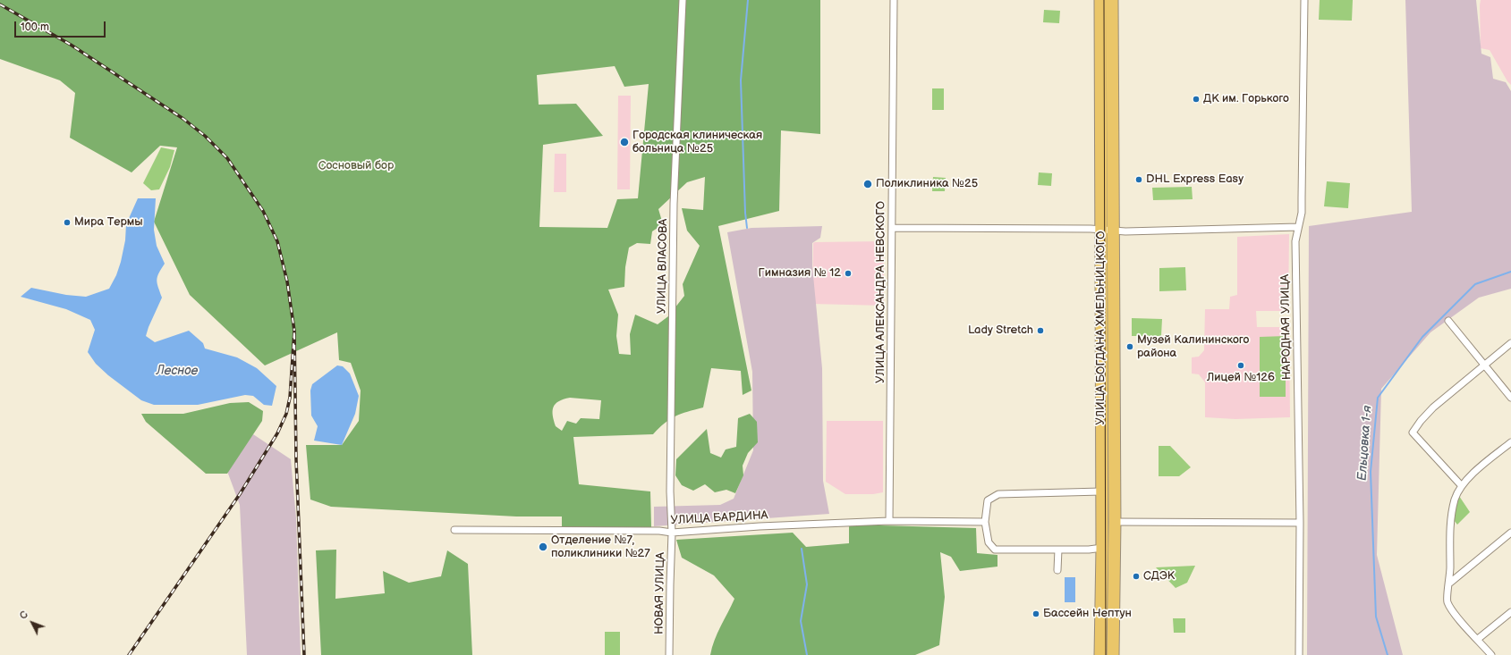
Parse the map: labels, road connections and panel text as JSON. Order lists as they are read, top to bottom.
{
  "streets": {
    "highway": ["УЛИЦА БОГДАНА ХМЕЛЬНИЦКОГО"],
    "street": [
      "УЛИЦА ВЛАСОВА",
      "УЛИЦА АЛЕКСАНДРА НЕВСКОГО",
      "НАРОДНАЯ УЛИЦА",
      "УЛИЦА БАРДИНА",
      "НОВАЯ УЛИЦА"
    ]
  },
  "crossings": [
    ["УЛИЦА ВЛАСОВА", "УЛИЦА БАРДИНА"],
    ["УЛИЦА ВЛАСОВА", "НОВАЯ УЛИЦА"],
    ["УЛИЦА АЛЕКСАНДРА НЕВСКОГО", "УЛИЦА БАРДИНА"],
    ["УЛИЦА БАРДИНА", "НОВАЯ УЛИЦА"]
  ],
  "water": ["Лесное", "Ельцовка 1-я"],
  "parks": ["Сосновый бор"],
  "places": [
    "ДК им. Горького",
    "Городская клиническая больница №25",
    "DHL Express Easy",
    "Поликлиника №25",
    "Мира Термы",
    "Гимназия № 12",
    "Lady Stretch",
    "Музей Калининского района",
    "Лицей №126",
    "Отделение №7, поликлиники №27",
    "СДЭК",
    "Бассейн Нептун"
  ],
  "scale_bar": "100 m",
  "north": "top left"
}
